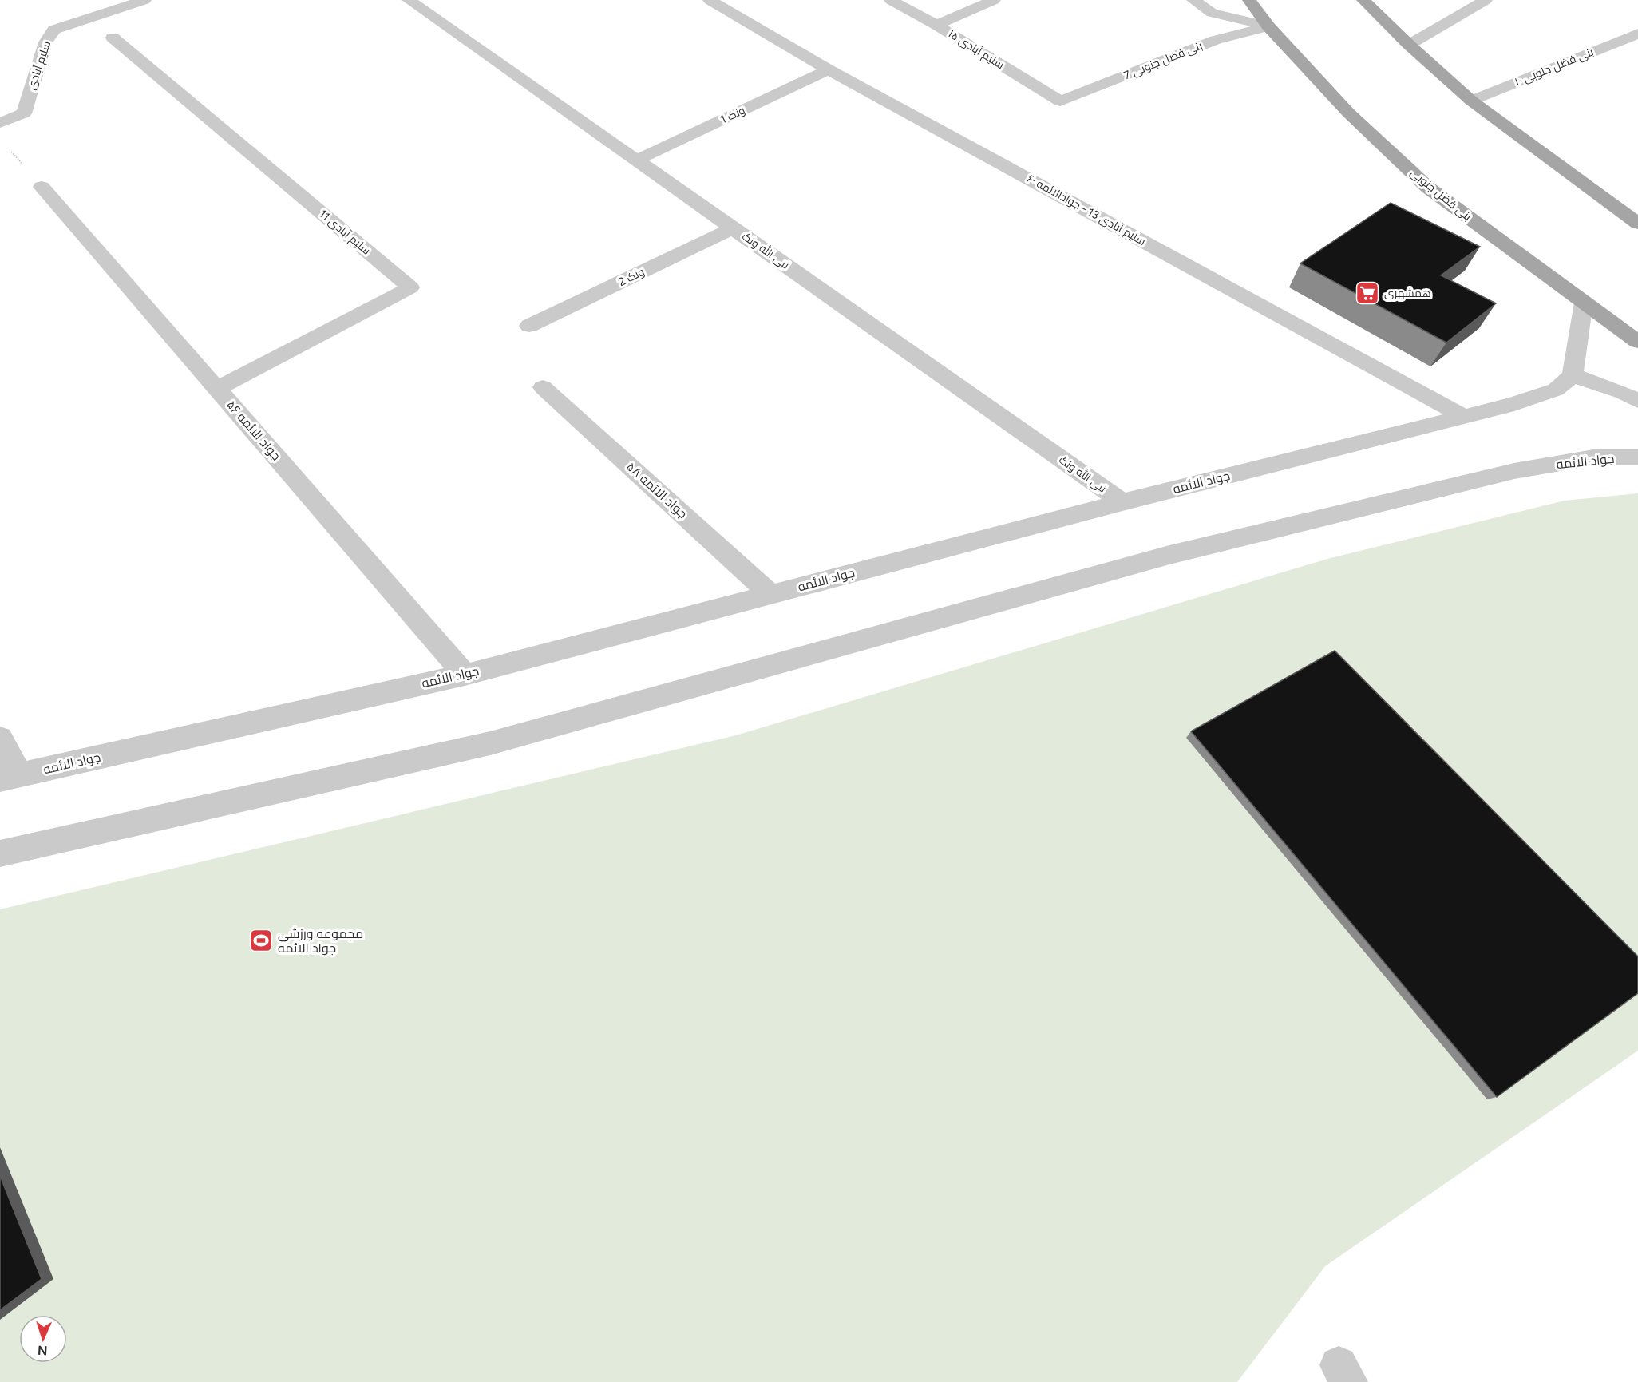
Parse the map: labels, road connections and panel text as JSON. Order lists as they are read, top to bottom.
{
  "streets": {
    "main road": ["بنی فضل جنوبی"],
    "street": [
      "سلیم آبادی ۱۵",
      "بنی فضل جنوبی 7",
      "سلیم آبادی",
      "بنی فضل جنوبی ۱۰",
      "ونک 1",
      "سلیم آبادی 13 - جوادالائمه ۶۰",
      "سلیم آبادی 11",
      "نبی الله ونک",
      "ونک 2",
      "جواد الائمه ۵۶",
      "جواد الائمه",
      "جواد الائمه ۵۸"
    ]
  },
  "crossings": [
    ["سلیم آبادی ۱۵", "بنی فضل جنوبی 7"],
    ["بنی فضل جنوبی 7", "بنی فضل جنوبی"],
    ["ونک 1", "سلیم آبادی 13 - جوادالائمه ۶۰"],
    ["ونک 1", "نبی الله ونک"],
    ["سلیم آبادی 13 - جوادالائمه ۶۰", "جواد الائمه"],
    ["سلیم آبادی 11", "جواد الائمه ۵۶"],
    ["نبی الله ونک", "ونک 2"],
    ["نبی الله ونک", "جواد الائمه"],
    ["جواد الائمه ۵۶", "جواد الائمه"],
    ["جواد الائمه", "جواد الائمه ۵۸"]
  ],
  "places": {
    "supermarket": ["همشهری"],
    "sports": ["مجموعه ورزشی جواد الائمه"]
  },
  "north": "bottom"
}
